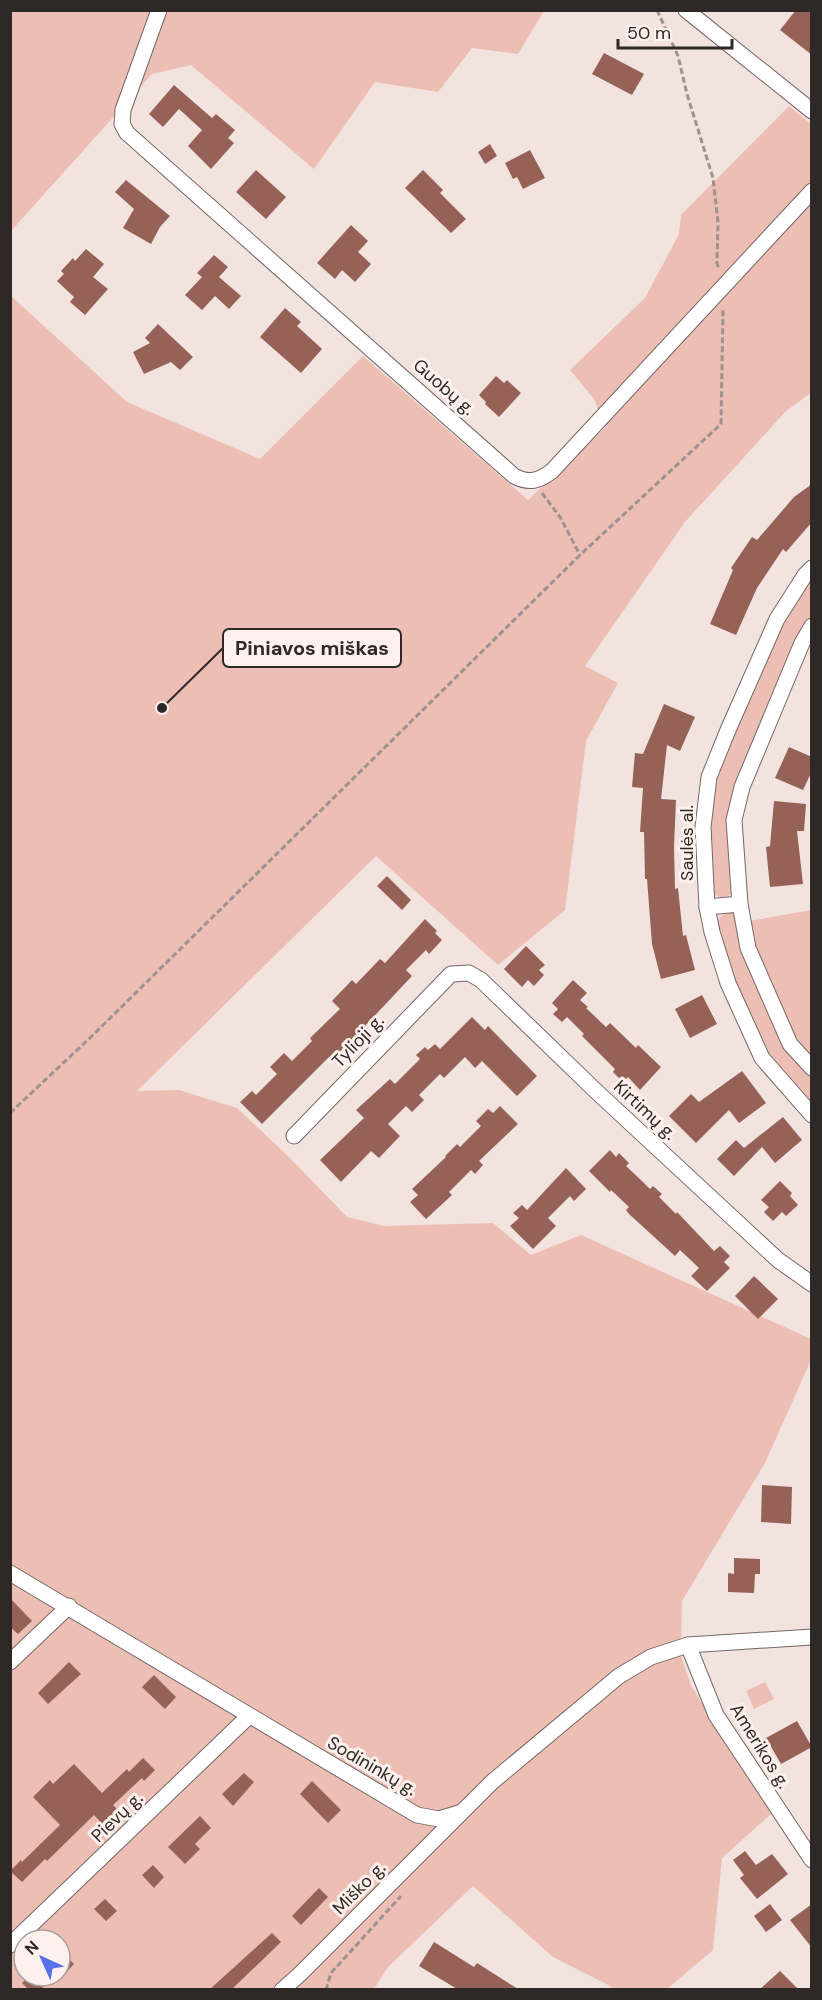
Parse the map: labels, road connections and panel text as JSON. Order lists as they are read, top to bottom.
{
  "streets": {
    "street": [
      "Guobų g.",
      "Saulės al.",
      "Tylioji g.",
      "Kirtimų g.",
      "Amerikos g.",
      "Sodininkų g.",
      "Pievų g.",
      "Miško g."
    ]
  },
  "crossings": [
    ["Tylioji g.", "Kirtimų g."],
    ["Sodininkų g.", "Pievų g."],
    ["Sodininkų g.", "Miško g."]
  ],
  "places": ["Piniavos miškas"],
  "scale_bar": "50 m",
  "north": "top left"
}
